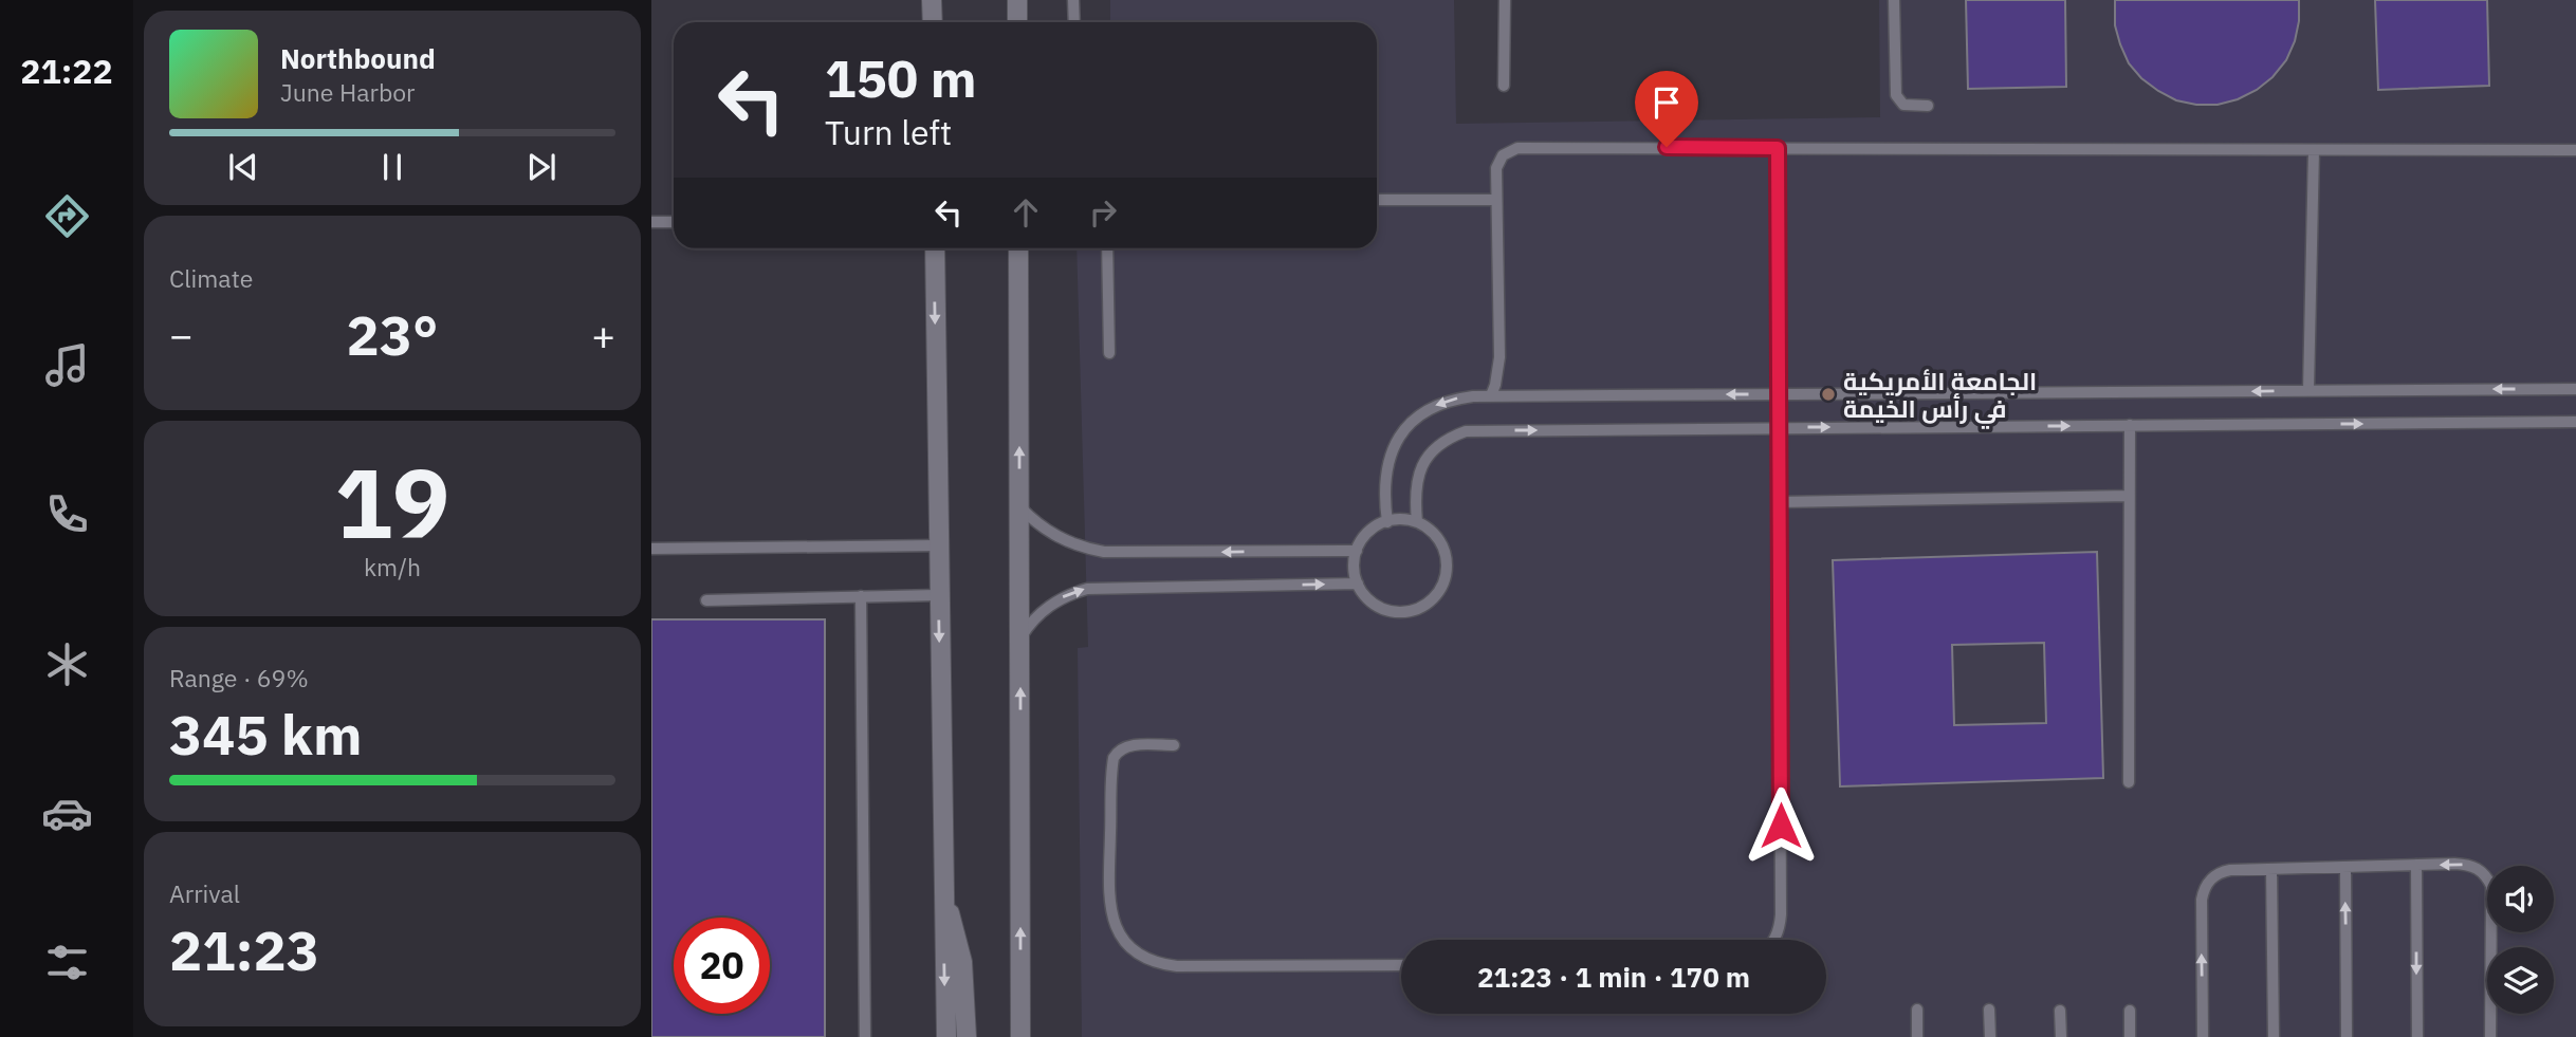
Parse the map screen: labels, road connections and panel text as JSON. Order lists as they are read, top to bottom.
{
  "places": ["الجامعة الأمريكية في رأس الخيمة"],
  "page": {
    "tabs": "21:22",
    "turn": ["150 m", "Turn left"],
    "song": ["Northbound", "June Harbor"],
    "tile": [
      "Climate",
      ["19", "km/h"],
      ["Range · 69%", "345 km"],
      ["Arrival", "21:23"]
    ],
    "heat": ["−", "23°", "+"],
    "limit": "20",
    "trip": "21:23 · 1 min · 170 m"
  }
}
